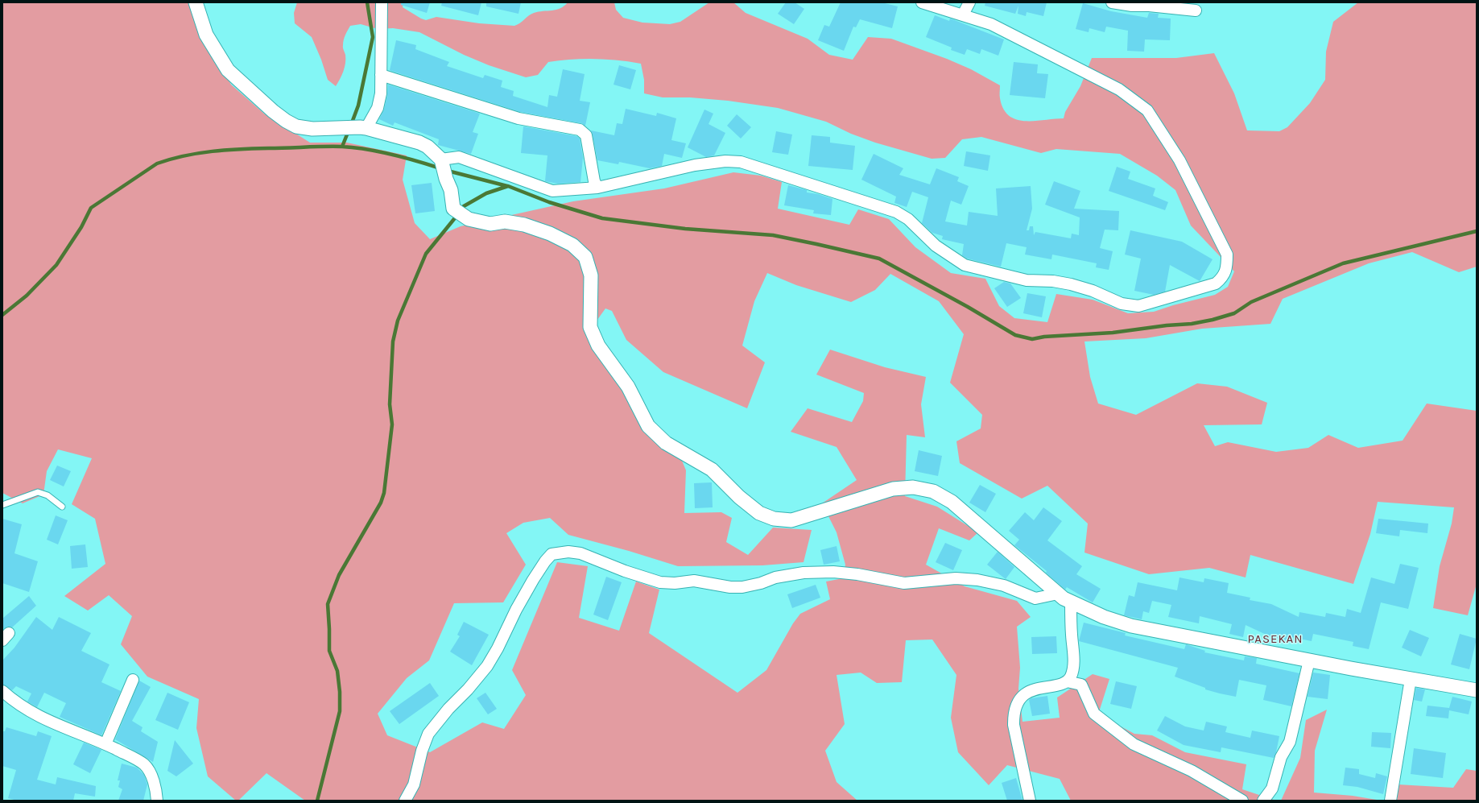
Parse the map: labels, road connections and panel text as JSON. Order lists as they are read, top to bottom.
{
  "districts": ["PASEKAN"]
}
